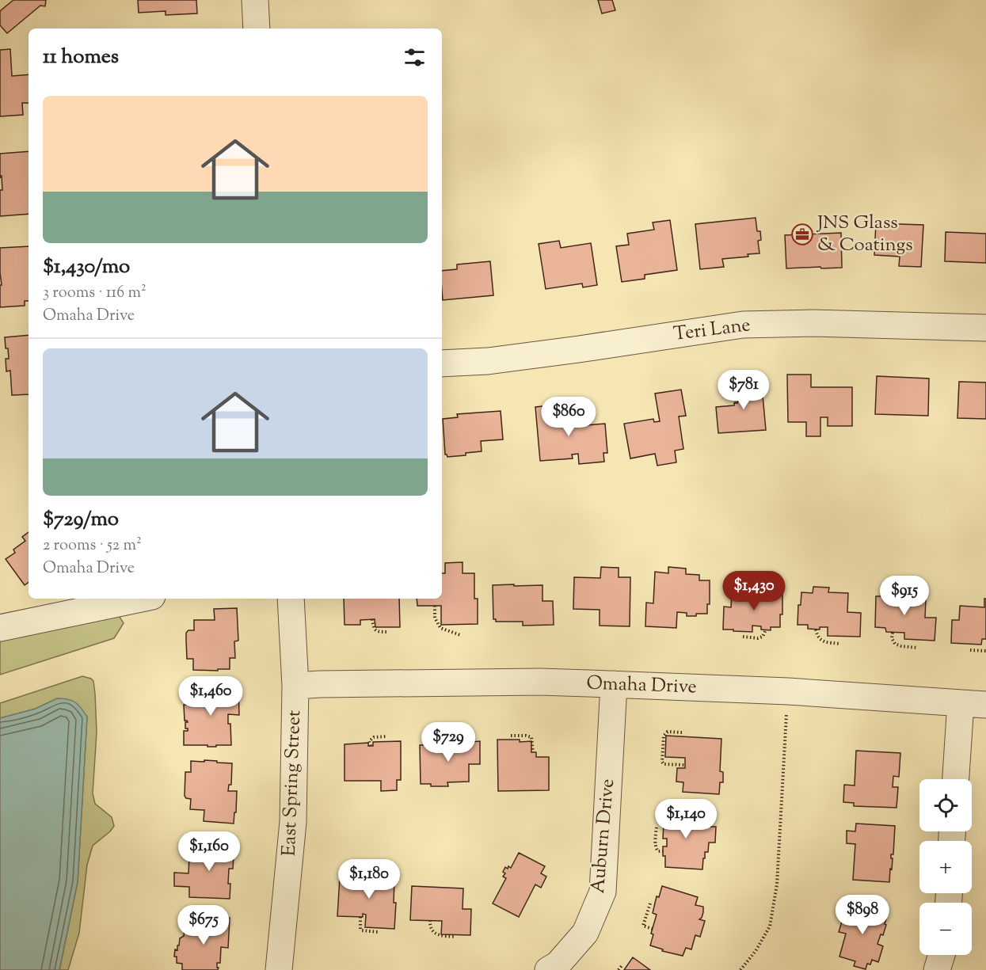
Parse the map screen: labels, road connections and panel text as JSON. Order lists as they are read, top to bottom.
{
  "streets": {
    "street": [
      "Teri Lane",
      "Omaha Drive",
      "East Spring Street",
      "Auburn Drive"
    ]
  },
  "crossings": [
    ["Omaha Drive", "East Spring Street"],
    ["Omaha Drive", "Auburn Drive"]
  ],
  "places": {
    "office": ["JNS Glass & Coatings"]
  },
  "page": {
    "heading": "11 homes",
    "list": [
      {
        "name": "$1,430/mo",
        "note": "3 rooms · 116 m² · Omaha Drive"
      },
      {
        "name": "$729/mo",
        "note": "2 rooms · 52 m² · Omaha Drive"
      }
    ],
    "price": [
      "$781",
      "$860",
      "$1,430",
      "$915",
      "$1,460",
      "$729",
      "$1,140",
      "$1,160",
      "$1,180",
      "$898",
      "$675"
    ],
    "map_buttons": ["+", "−"]
  }
}
